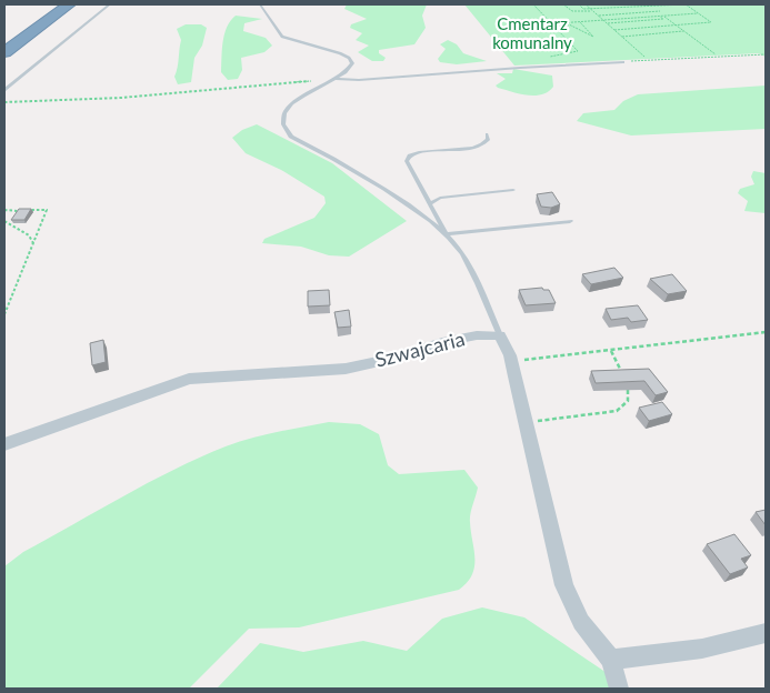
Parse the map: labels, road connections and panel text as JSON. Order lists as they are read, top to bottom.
{
  "streets": {
    "street": ["Szwajcaria"]
  },
  "parks": ["Cmentarz komunalny"]
}
